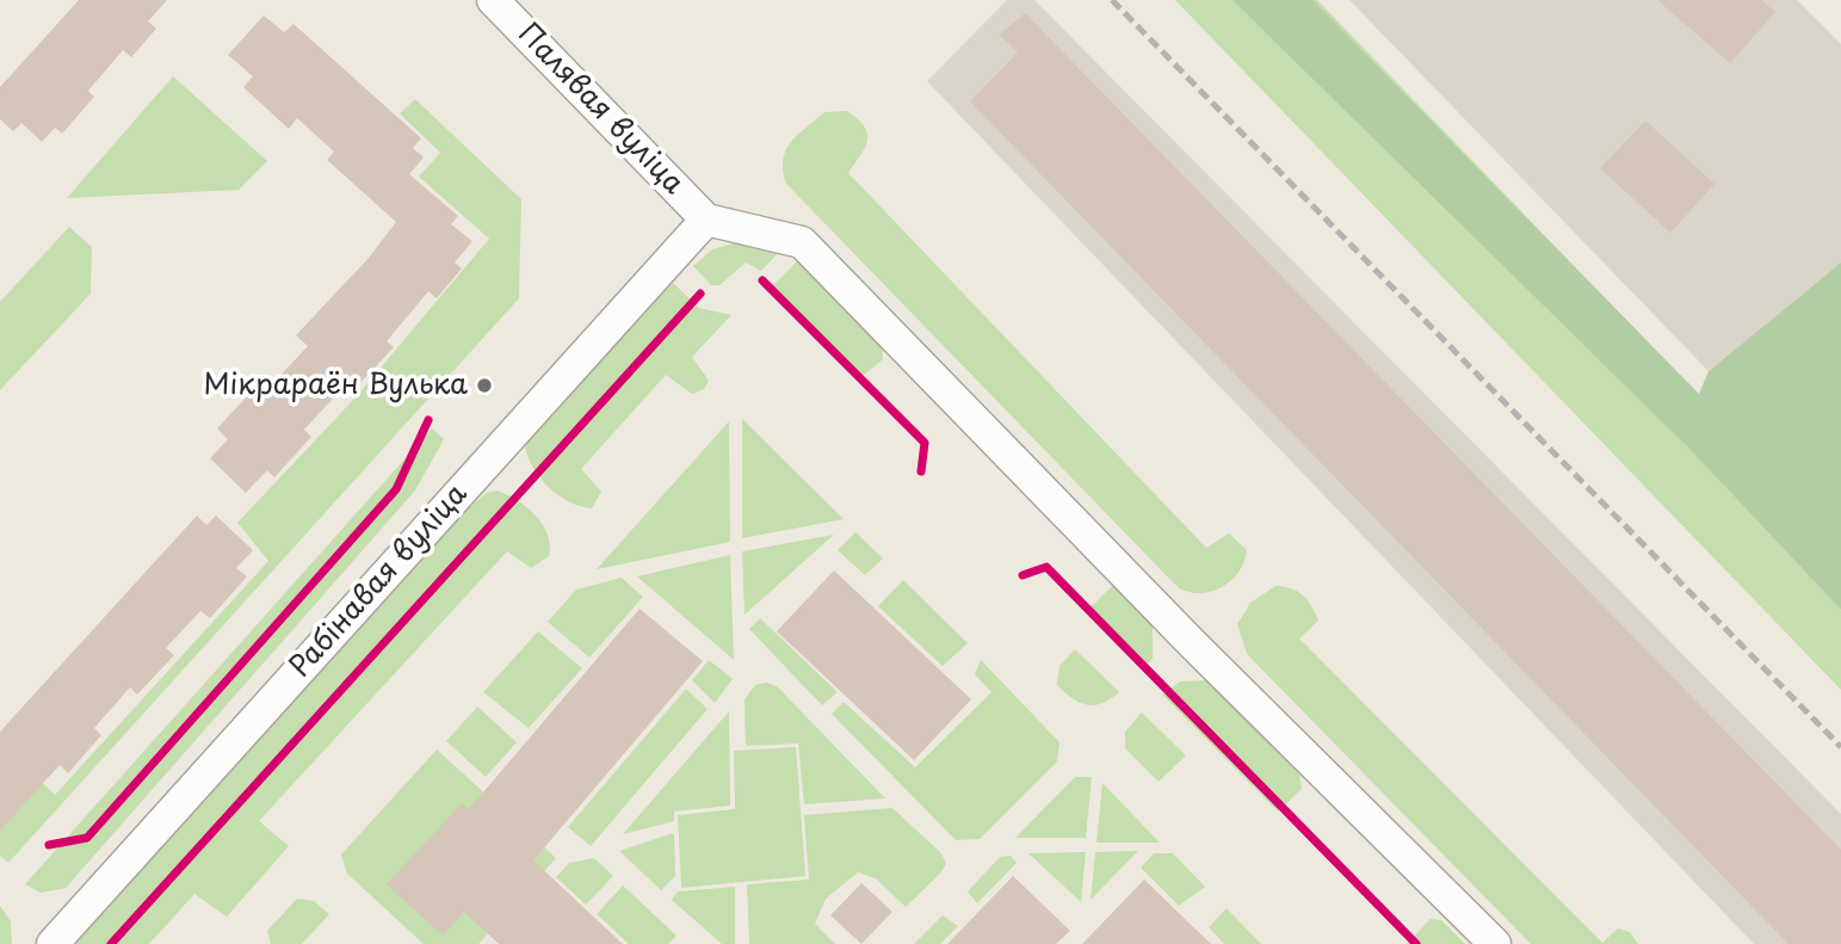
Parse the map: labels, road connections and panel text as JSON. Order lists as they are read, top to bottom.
{
  "streets": {
    "street": ["Палявая вуліца", "Рабінавая вуліца"]
  },
  "crossings": [
    ["Палявая вуліца", "Рабінавая вуліца"]
  ],
  "places": ["Мікрараён Вулька"]
}
